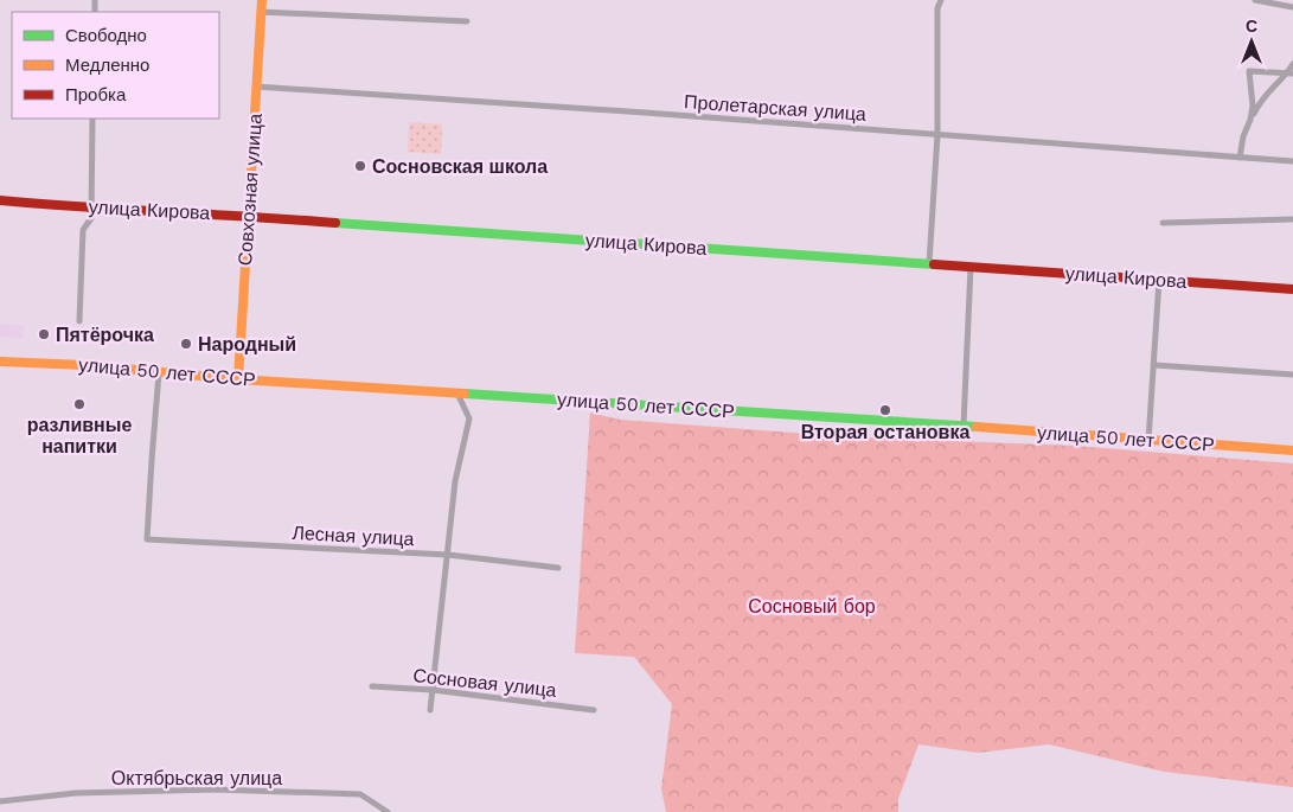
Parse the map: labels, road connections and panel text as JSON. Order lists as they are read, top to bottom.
{
  "streets": {
    "street": [
      "Пролетарская улица",
      "Совхозная улица",
      "улица Кирова",
      "улица 50 лет СССР",
      "Лесная улица",
      "Сосновая улица",
      "Октябрьская улица"
    ]
  },
  "crossings": [
    ["Пролетарская улица", "Совхозная улица"],
    ["Совхозная улица", "улица Кирова"],
    ["Совхозная улица", "улица 50 лет СССР"],
    ["улица 50 лет СССР", "Лесная улица"]
  ],
  "parks": ["Сосновый бор"],
  "places": [
    "Сосновская школа",
    "Пятёрочка",
    "Народный",
    "разливные напитки",
    "Вторая остановка"
  ],
  "legend": ["Свободно", "Медленно", "Пробка"],
  "north": "top"
}
